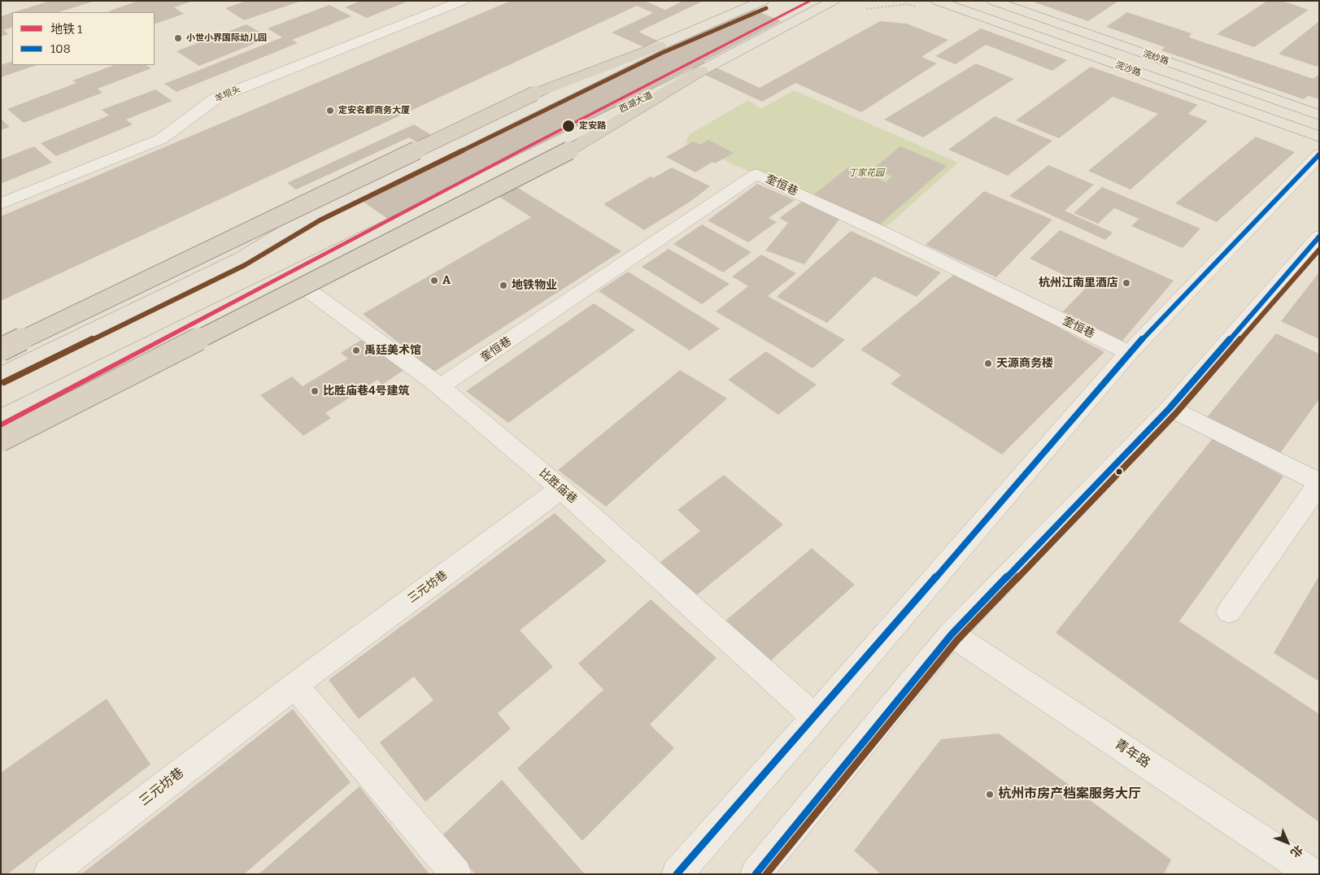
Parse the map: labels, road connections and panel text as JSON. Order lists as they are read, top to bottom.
{
  "streets": {
    "main road": ["浣纱路", "浣沙路", "西湖大道"],
    "street": [
      "羊坝头",
      "奎恒巷",
      "比胜庙巷",
      "三元坊巷",
      "青年路"
    ]
  },
  "crossings": [
    ["西湖大道", "比胜庙巷"],
    ["奎恒巷", "比胜庙巷"],
    ["比胜庙巷", "三元坊巷"]
  ],
  "parks": ["丁家花园"],
  "places": [
    "小世小界国际幼儿园",
    "定安名都商务大厦",
    "定安路",
    "A",
    "杭州江南里酒店",
    "地铁物业",
    "禹廷美术馆",
    "天源商务楼",
    "比胜庙巷4号建筑",
    "杭州市房产档案服务大厅"
  ],
  "lines": ["metro line 1", "transit line 108"],
  "legend": ["地铁 1", "108"],
  "north": "bottom right"
}
